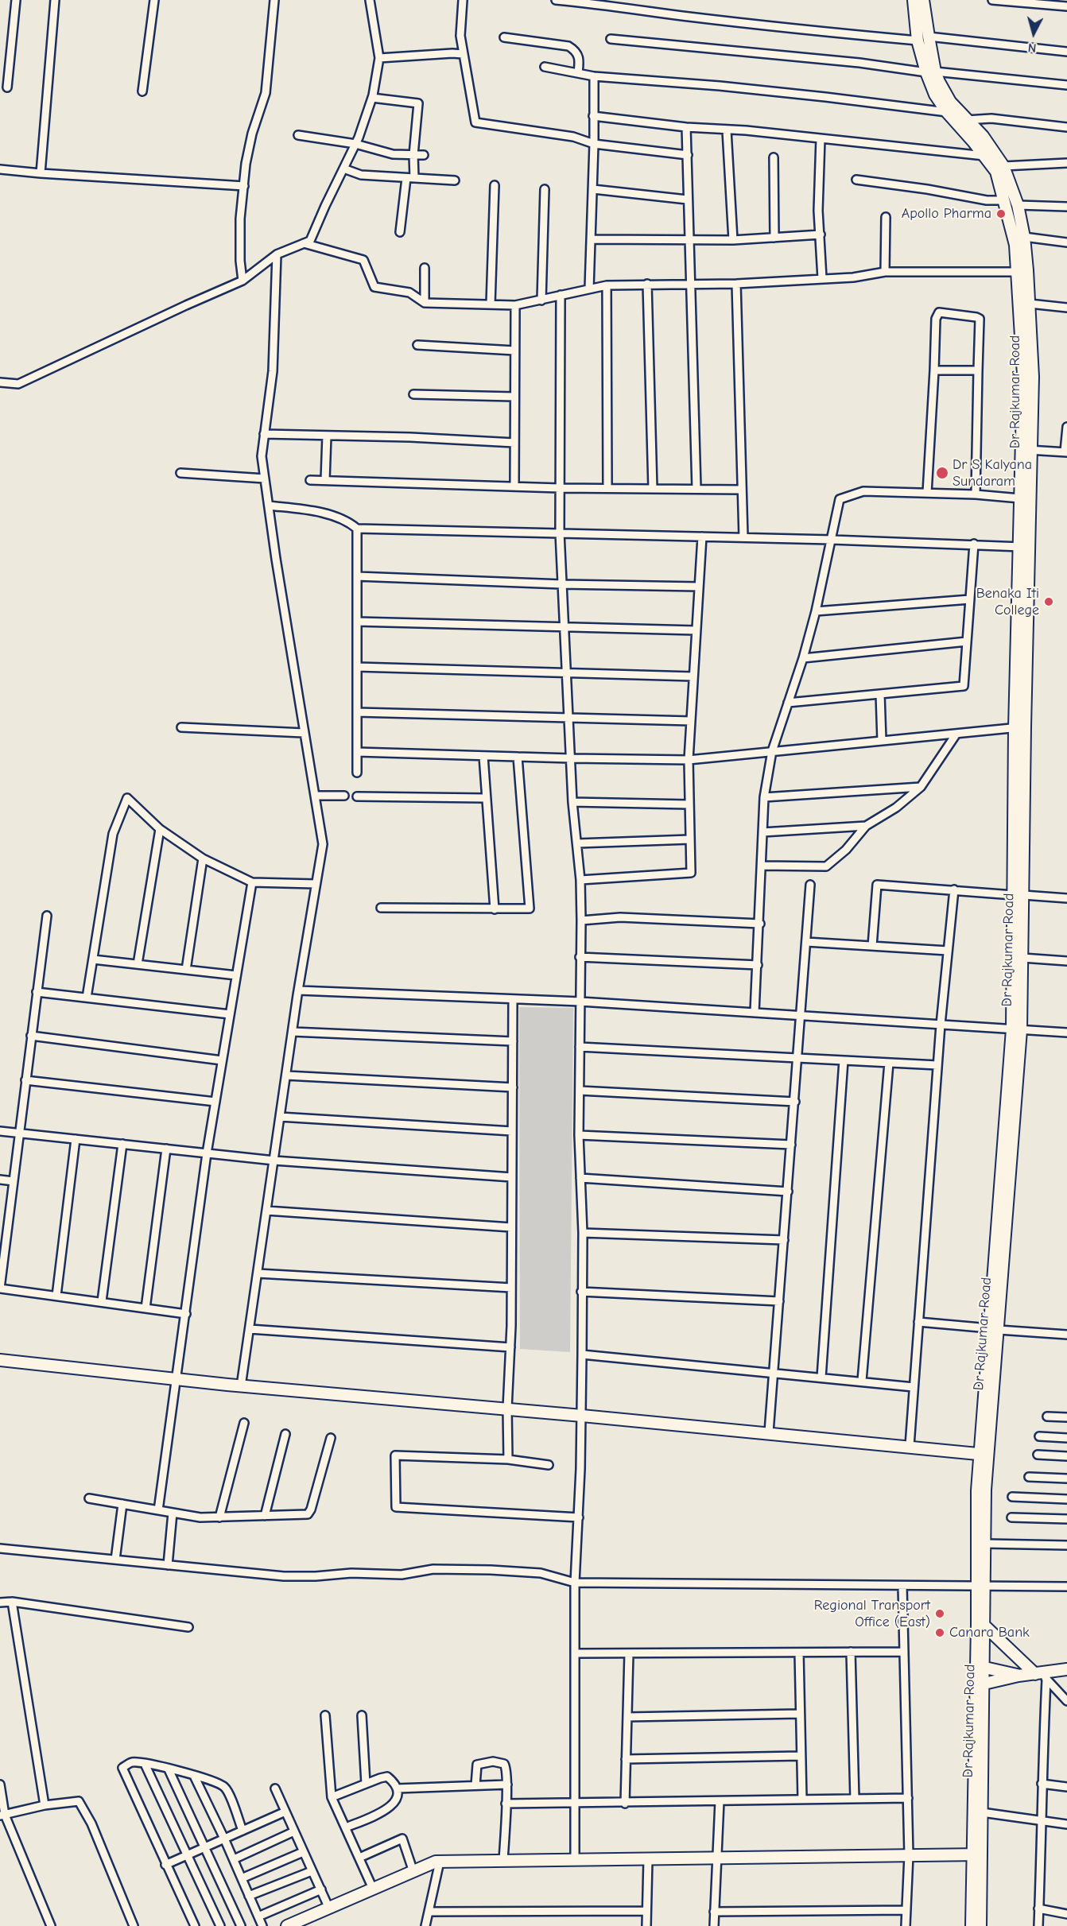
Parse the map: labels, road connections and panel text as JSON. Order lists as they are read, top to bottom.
{
  "streets": {
    "main road": ["Dr Rajkumar Road"]
  },
  "places": [
    "Apollo Pharma",
    "Dr S Kalyana Sundaram",
    "Benaka Iti College",
    "Regional Transport Office (East)",
    "Canara Bank"
  ],
  "north": "bottom"
}
